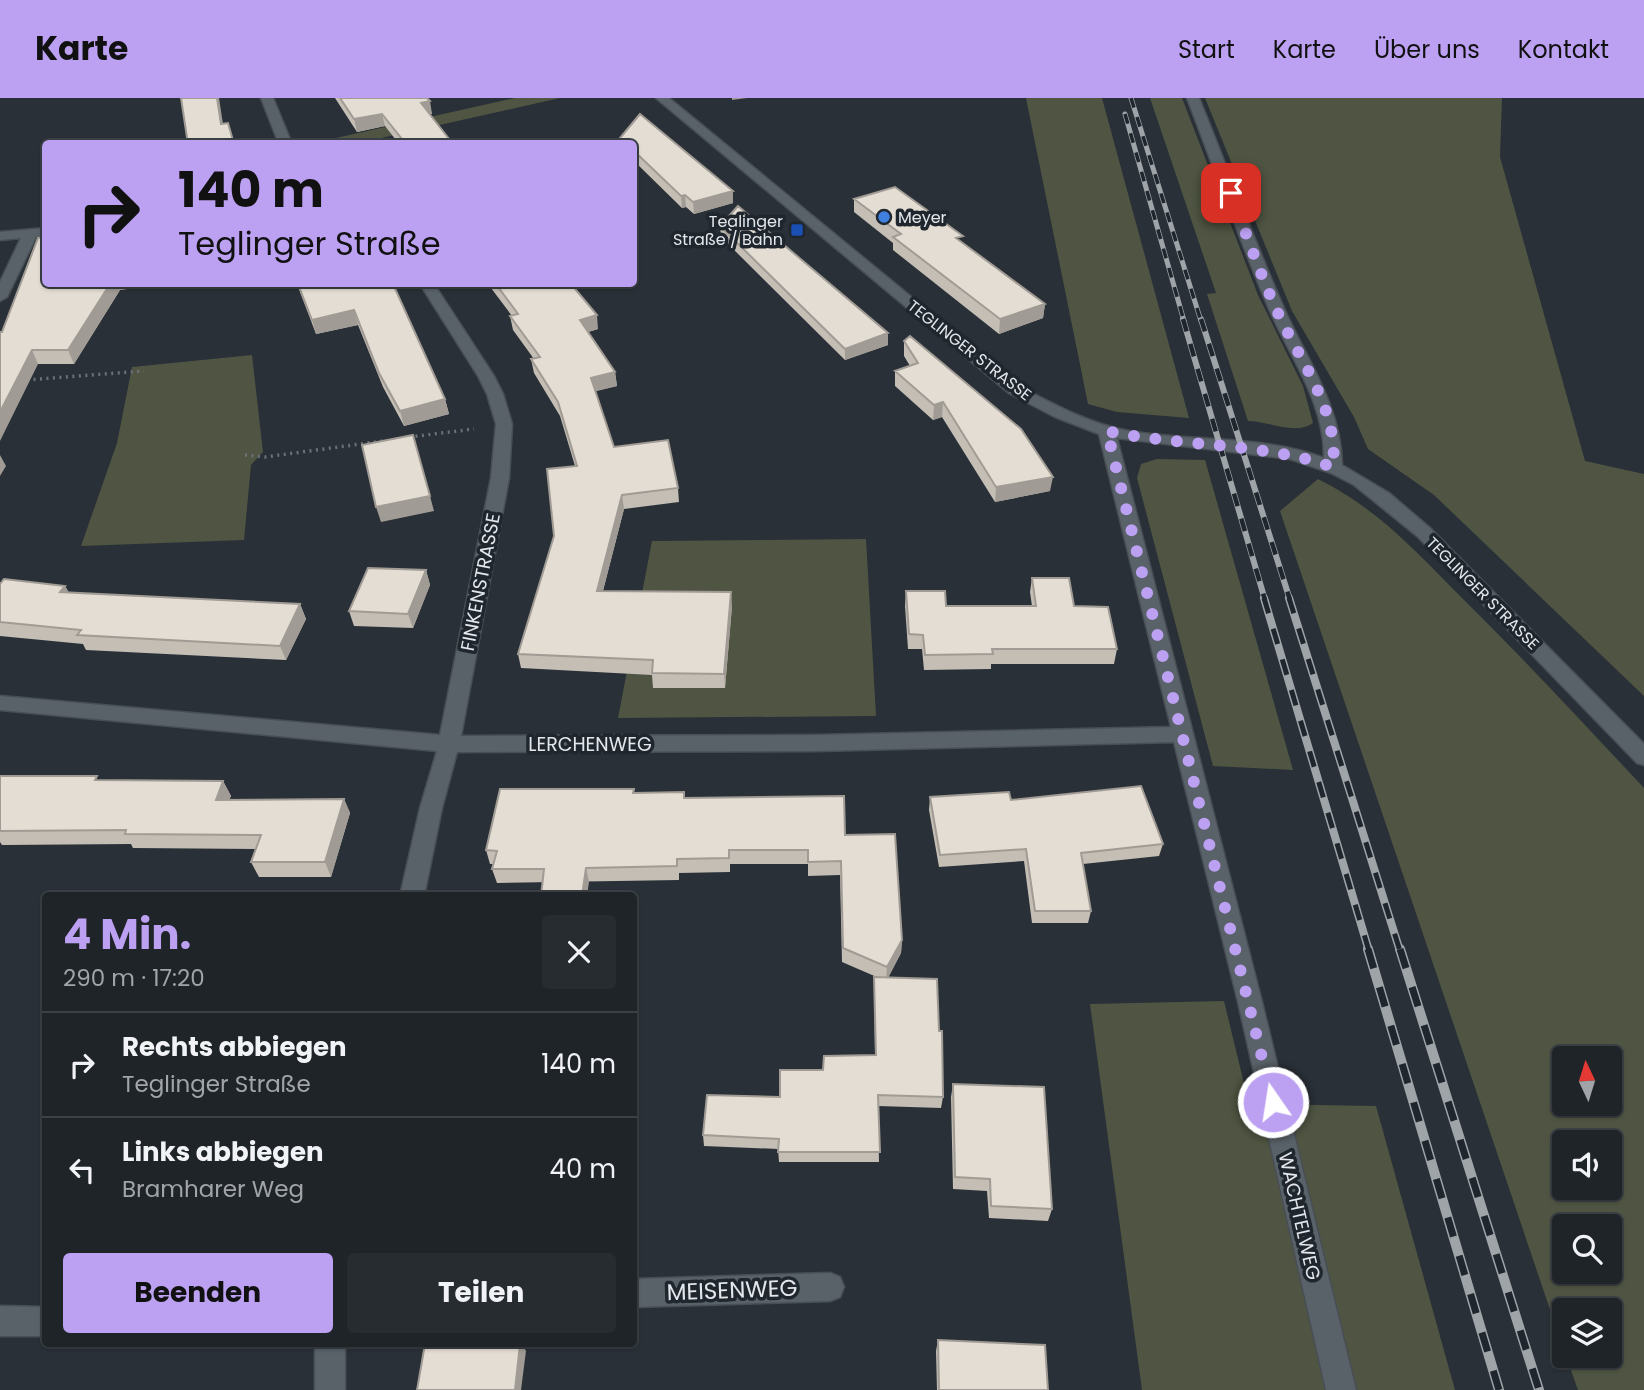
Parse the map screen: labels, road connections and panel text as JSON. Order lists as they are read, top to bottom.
{
  "streets": {
    "street": [
      "TEGLINGER STRASSE",
      "FINKENSTRASSE",
      "LERCHENWEG",
      "WACHTELWEG",
      "MEISENWEG"
    ]
  },
  "crossings": [
    ["TEGLINGER STRASSE", "WACHTELWEG"],
    ["FINKENSTRASSE", "LERCHENWEG"],
    ["LERCHENWEG", "WACHTELWEG"]
  ],
  "places": {
    "other": ["Meyer"],
    "transit": ["Teglinger Straße / Bahn"]
  },
  "north": "top",
  "page": {
    "header": "Karte",
    "nav": [
      "Start",
      "Karte",
      "Über uns",
      "Kontakt"
    ],
    "turn": ["140 m", "Teglinger Straße"],
    "heading": ["4 Min.", "290 m · 17:20"],
    "list": [
      {
        "name": "Rechts abbiegen",
        "note": "Teglinger Straße",
        "value": "140 m"
      },
      {
        "name": "Links abbiegen",
        "note": "Bramharer Weg",
        "value": "40 m"
      }
    ],
    "buttons": ["Beenden", "Teilen"]
  }
}
